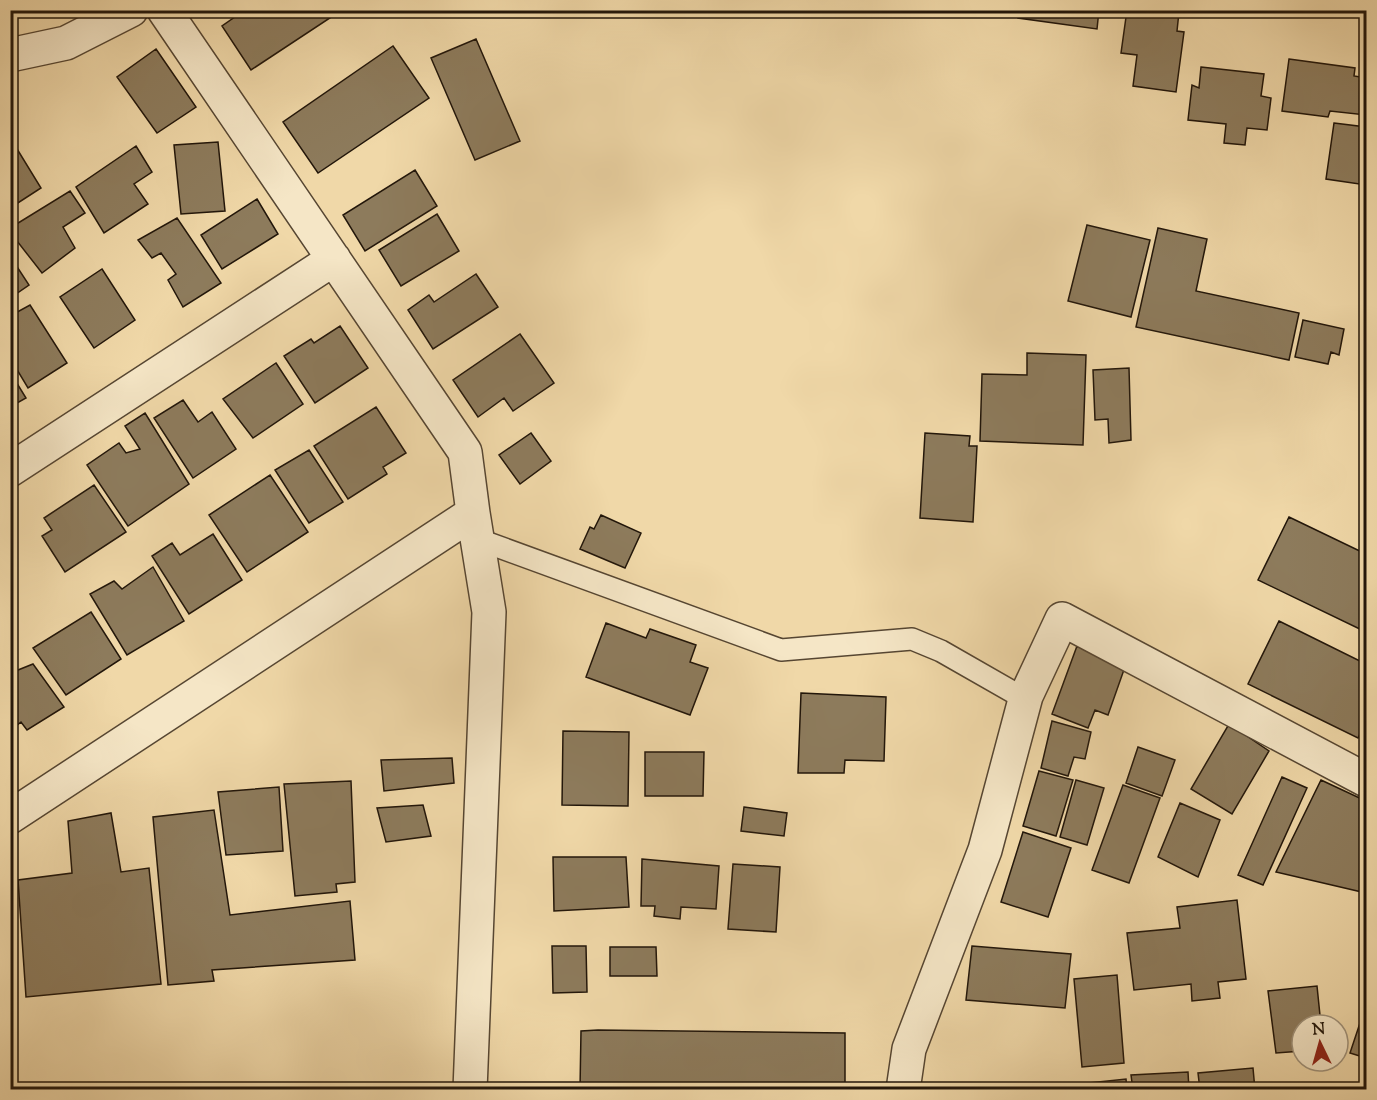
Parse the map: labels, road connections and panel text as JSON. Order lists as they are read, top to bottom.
{
  "north": "top"
}
